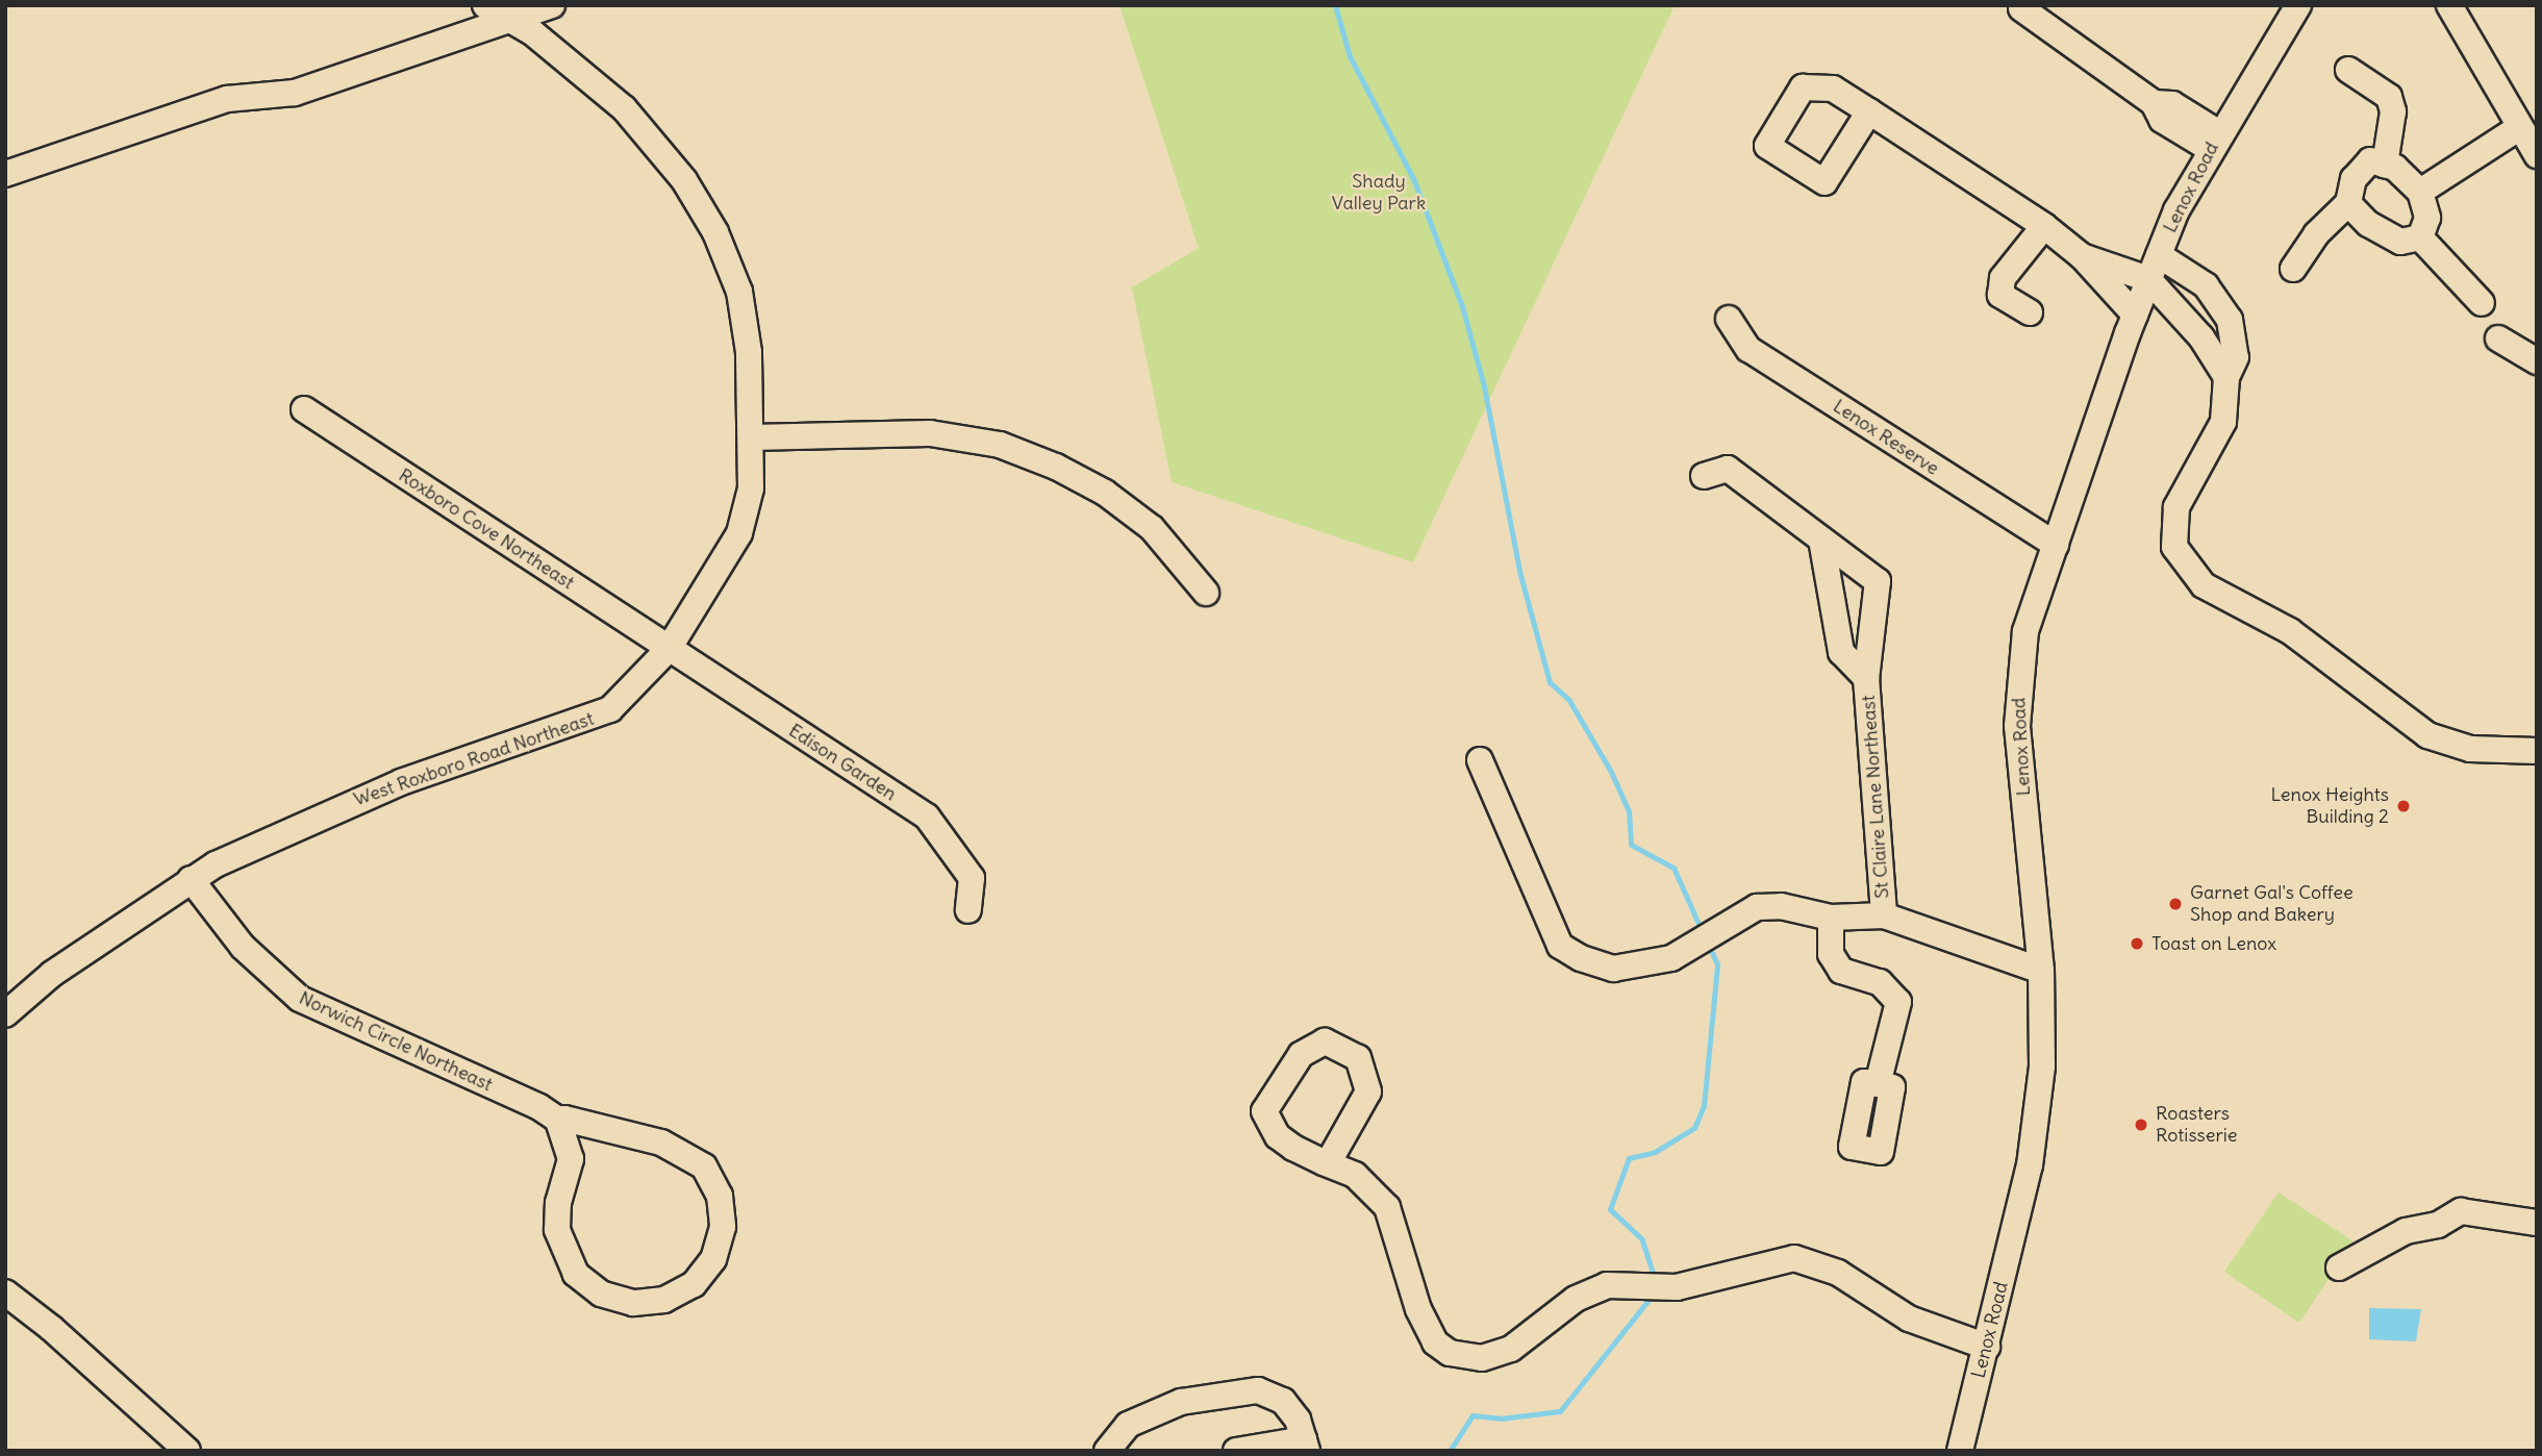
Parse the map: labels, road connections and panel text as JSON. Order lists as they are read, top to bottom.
{
  "streets": {
    "street": [
      "Lenox Road",
      "Lenox Reserve",
      "Roxboro Cove Northeast",
      "West Roxboro Road Northeast",
      "Edison Garden",
      "St Claire Lane Northeast",
      "Norwich Circle Northeast"
    ]
  },
  "crossings": [
    ["Lenox Road", "Lenox Reserve"],
    ["Roxboro Cove Northeast", "West Roxboro Road Northeast"],
    ["Roxboro Cove Northeast", "Edison Garden"],
    ["West Roxboro Road Northeast", "Edison Garden"],
    ["West Roxboro Road Northeast", "Norwich Circle Northeast"]
  ],
  "parks": ["Shady Valley Park"],
  "places": [
    "Lenox Heights Building 2",
    "Garnet Gal's Coffee Shop and Bakery",
    "Toast on Lenox",
    "Roasters Rotisserie"
  ]
}
